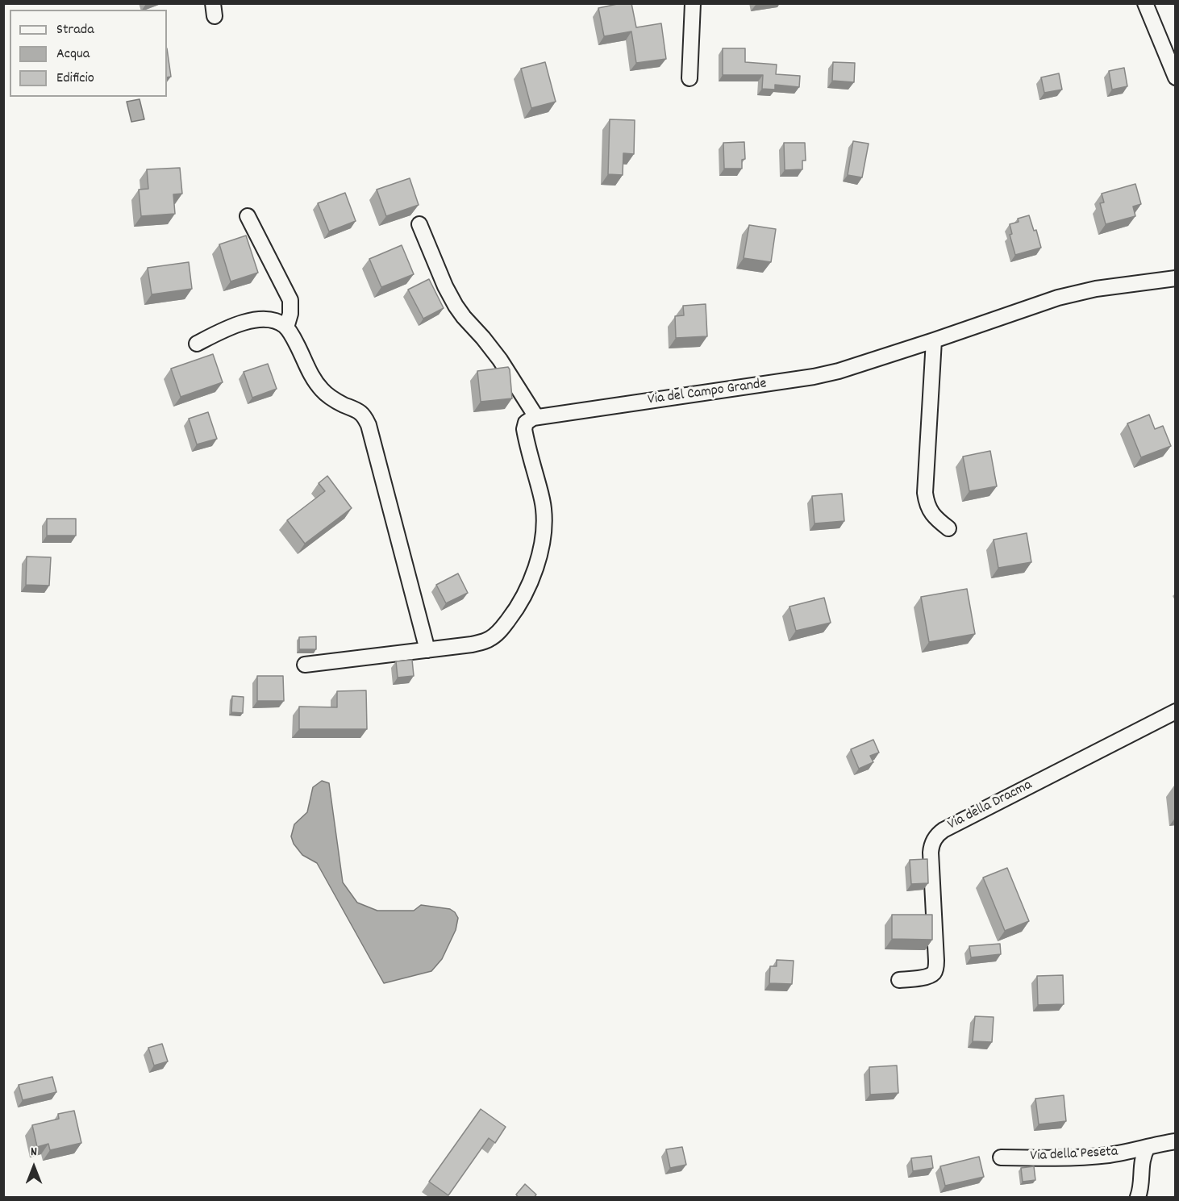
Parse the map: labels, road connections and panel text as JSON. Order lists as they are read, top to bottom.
{
  "streets": {
    "street": ["Via del Campo Grande", "Via della Dracma", "Via della Peseta"]
  },
  "legend": ["Strada", "Acqua", "Edificio"],
  "north": "top"
}
